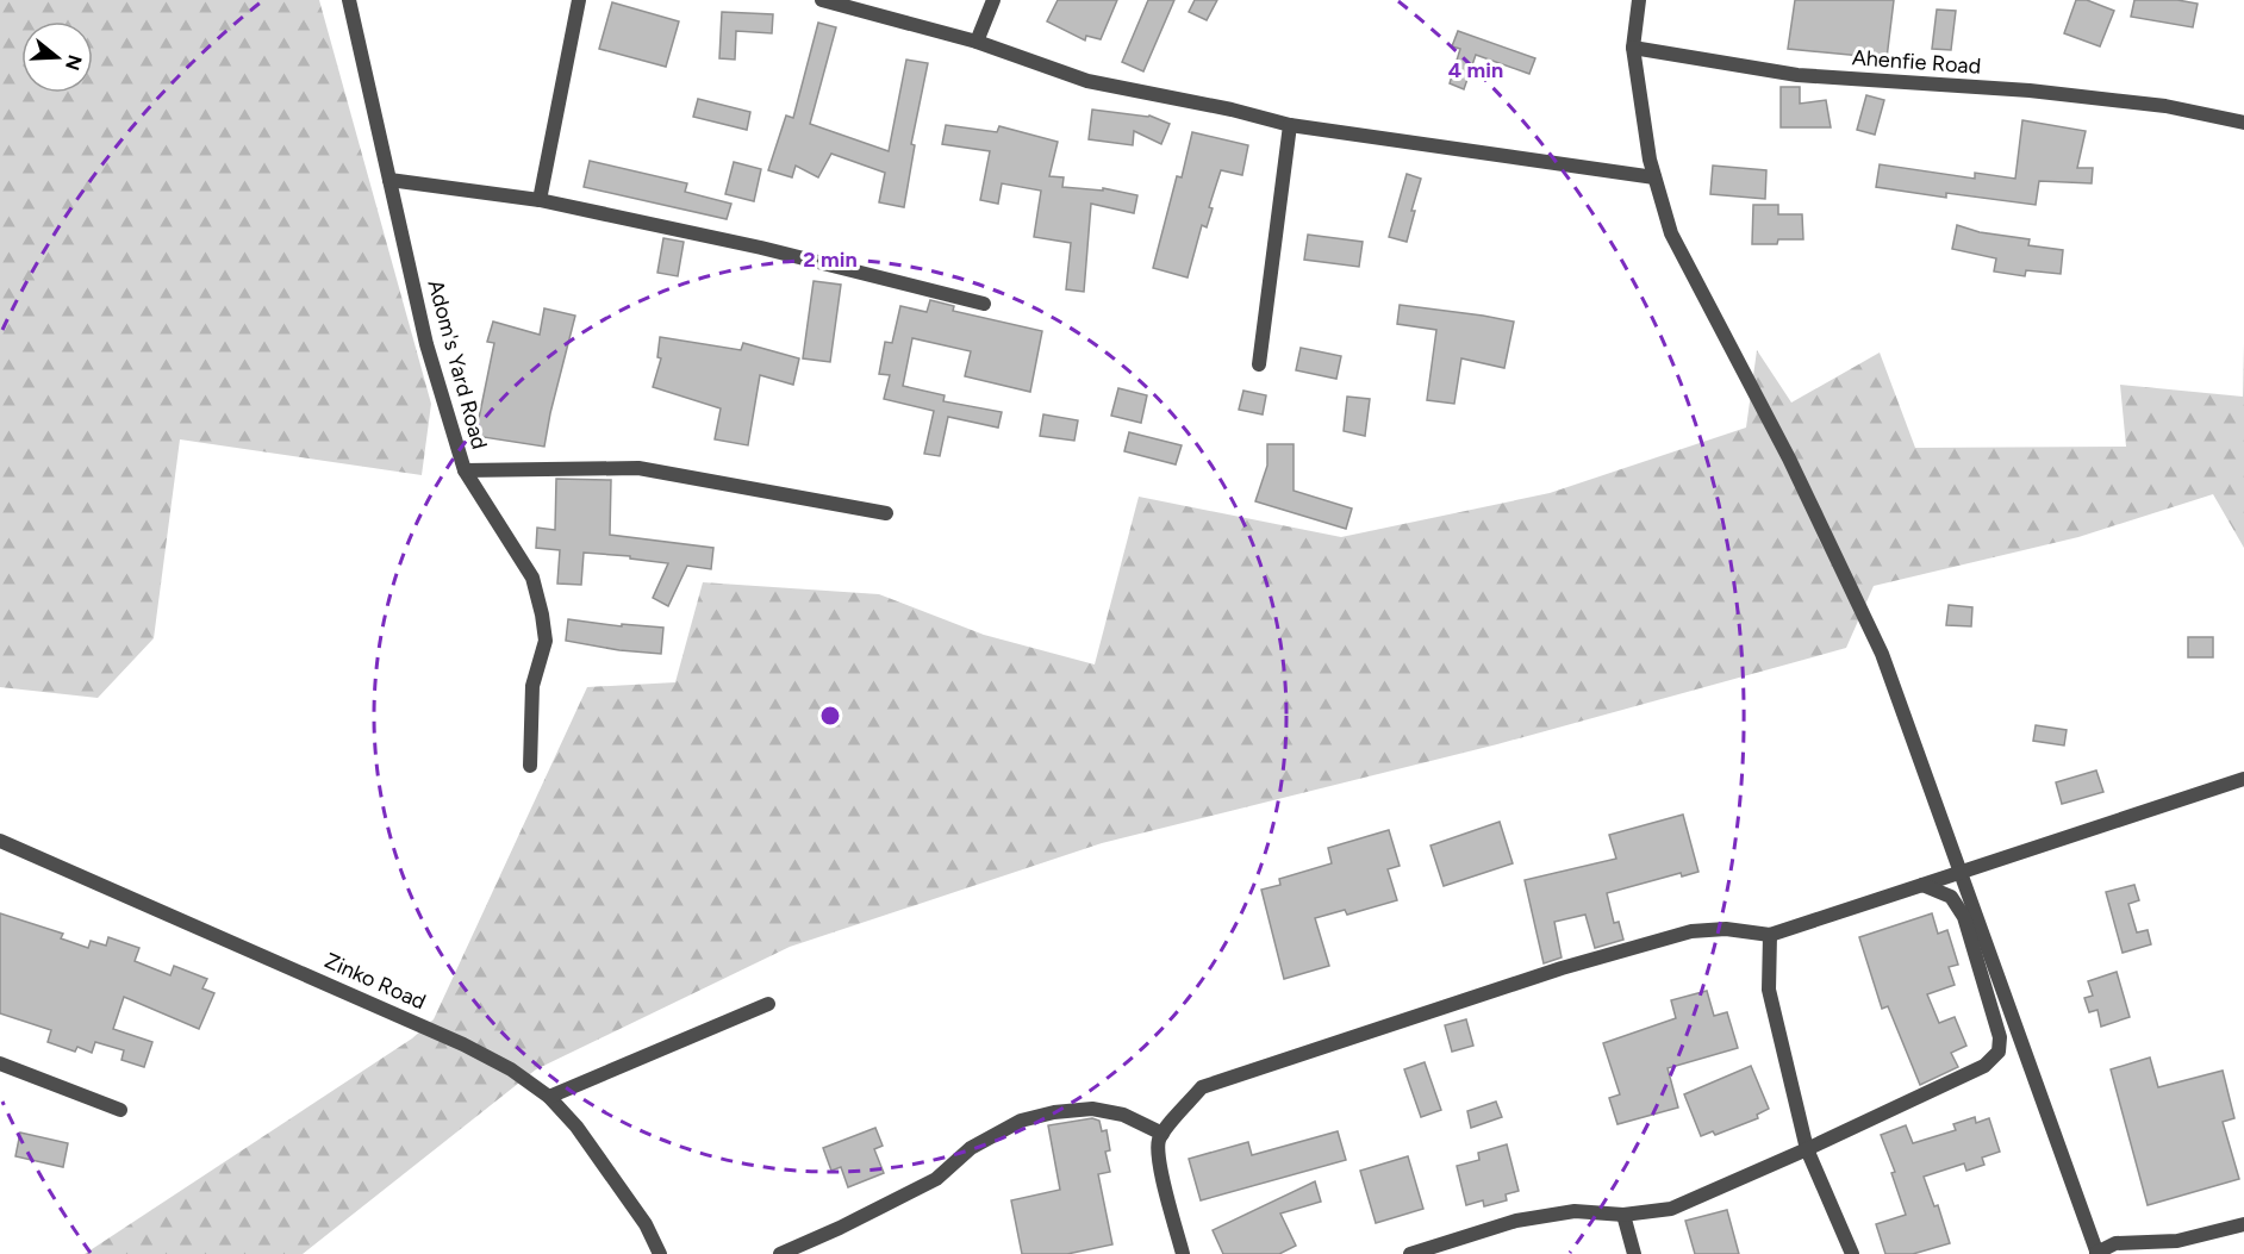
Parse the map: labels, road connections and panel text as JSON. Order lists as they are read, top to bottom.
{
  "streets": {
    "street": ["Ahenfie Road", "Adom's Yard Road", "Zinko Road"]
  },
  "north": "right",
  "rings": ["4 min", "2 min"]
}
